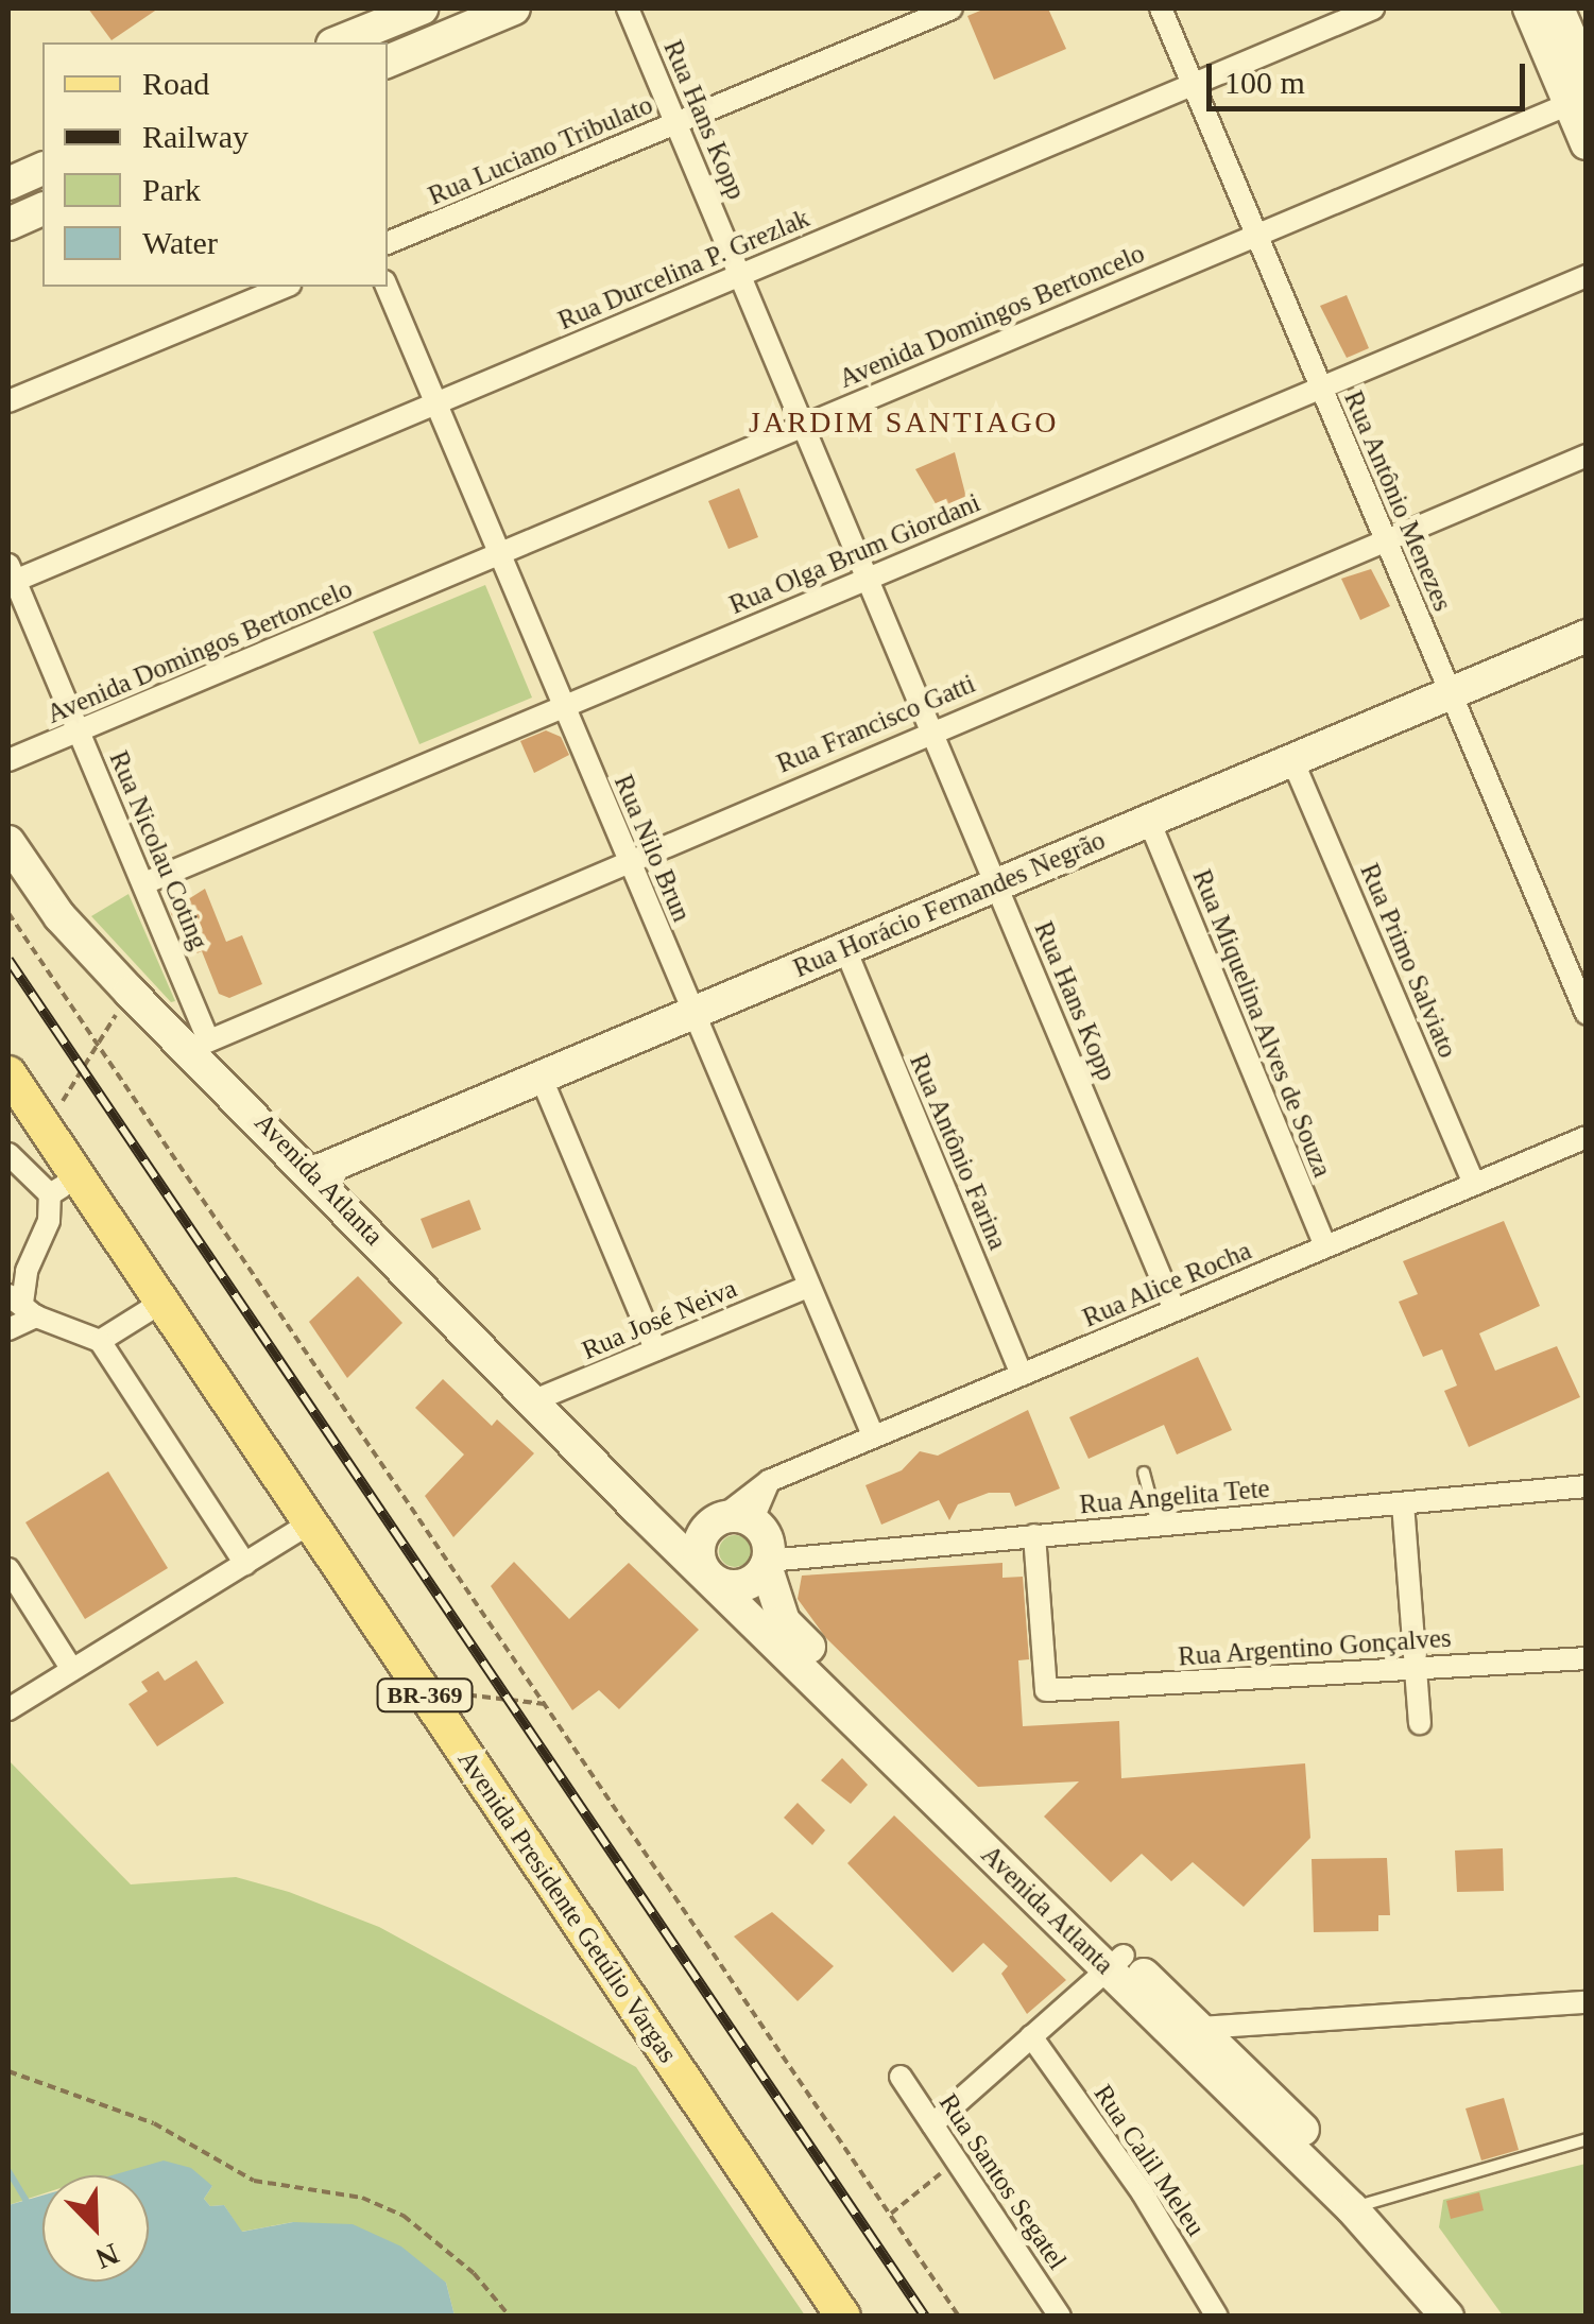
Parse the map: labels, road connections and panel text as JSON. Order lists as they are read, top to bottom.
{
  "streets": {
    "main road": ["BR-369", "Avenida Presidente Getúlio Vargas"],
    "street": [
      "Rua Hans Kopp",
      "Rua Luciano Tribulato",
      "Rua Durcelina P. Grezlak",
      "Avenida Domingos Bertoncelo",
      "Rua Antônio Menezes",
      "Rua Olga Brum Giordani",
      "Rua Francisco Gatti",
      "Rua Nilo Brun",
      "Rua Nicolau Coting",
      "Rua Horácio Fernandes Negrão",
      "Rua Primo Salviato",
      "Rua Miquelina Alves de Souza",
      "Rua Antônio Farina",
      "Avenida Atlanta",
      "Rua Alice Rocha",
      "Rua José Neiva",
      "Rua Angelita Tete",
      "Rua Argentino Gonçalves",
      "Rua Calil Meleu",
      "Rua Santos Segatel"
    ]
  },
  "crossings": [
    ["Rua Hans Kopp", "Rua Luciano Tribulato"],
    ["Rua Hans Kopp", "Rua Durcelina P. Grezlak"],
    ["Rua Hans Kopp", "Avenida Domingos Bertoncelo"],
    ["Rua Hans Kopp", "Rua Olga Brum Giordani"],
    ["Rua Hans Kopp", "Rua Francisco Gatti"],
    ["Rua Hans Kopp", "Rua Horácio Fernandes Negrão"],
    ["Rua Hans Kopp", "Rua Alice Rocha"],
    ["Rua Durcelina P. Grezlak", "Rua Antônio Menezes"],
    ["Rua Durcelina P. Grezlak", "Rua Nilo Brun"],
    ["Rua Durcelina P. Grezlak", "Rua Nicolau Coting"],
    ["Avenida Domingos Bertoncelo", "Rua Antônio Menezes"],
    ["Avenida Domingos Bertoncelo", "Rua Nilo Brun"],
    ["Avenida Domingos Bertoncelo", "Rua Nicolau Coting"],
    ["Rua Antônio Menezes", "Rua Olga Brum Giordani"],
    ["Rua Antônio Menezes", "Rua Francisco Gatti"],
    ["Rua Antônio Menezes", "Rua Horácio Fernandes Negrão"],
    ["Rua Olga Brum Giordani", "Rua Nilo Brun"],
    ["Rua Olga Brum Giordani", "Rua Nicolau Coting"],
    ["Rua Francisco Gatti", "Rua Nilo Brun"],
    ["Rua Francisco Gatti", "Rua Nicolau Coting"],
    ["Rua Francisco Gatti", "Avenida Atlanta"],
    ["Rua Nilo Brun", "Rua Horácio Fernandes Negrão"],
    ["Rua Nilo Brun", "Rua Alice Rocha"],
    ["Rua Nilo Brun", "Rua José Neiva"],
    ["Rua Nicolau Coting", "Avenida Atlanta"],
    ["Rua Horácio Fernandes Negrão", "Rua Primo Salviato"],
    ["Rua Horácio Fernandes Negrão", "Rua Miquelina Alves de Souza"],
    ["Rua Horácio Fernandes Negrão", "Rua Antônio Farina"],
    ["Rua Horácio Fernandes Negrão", "Avenida Atlanta"],
    ["Rua Primo Salviato", "Rua Alice Rocha"],
    ["Rua Miquelina Alves de Souza", "Rua Alice Rocha"],
    ["Rua Antônio Farina", "Rua Alice Rocha"],
    ["Avenida Atlanta", "Rua Alice Rocha"],
    ["Avenida Atlanta", "Rua José Neiva"],
    ["Avenida Atlanta", "Rua Angelita Tete"],
    ["Rua Alice Rocha", "Rua Angelita Tete"],
    ["Rua Angelita Tete", "Rua Argentino Gonçalves"]
  ],
  "districts": ["JARDIM SANTIAGO"],
  "legend": [
    "Road",
    "Railway",
    "Park",
    "Water"
  ],
  "scale_bar": "100 m",
  "north": "bottom right"
}
